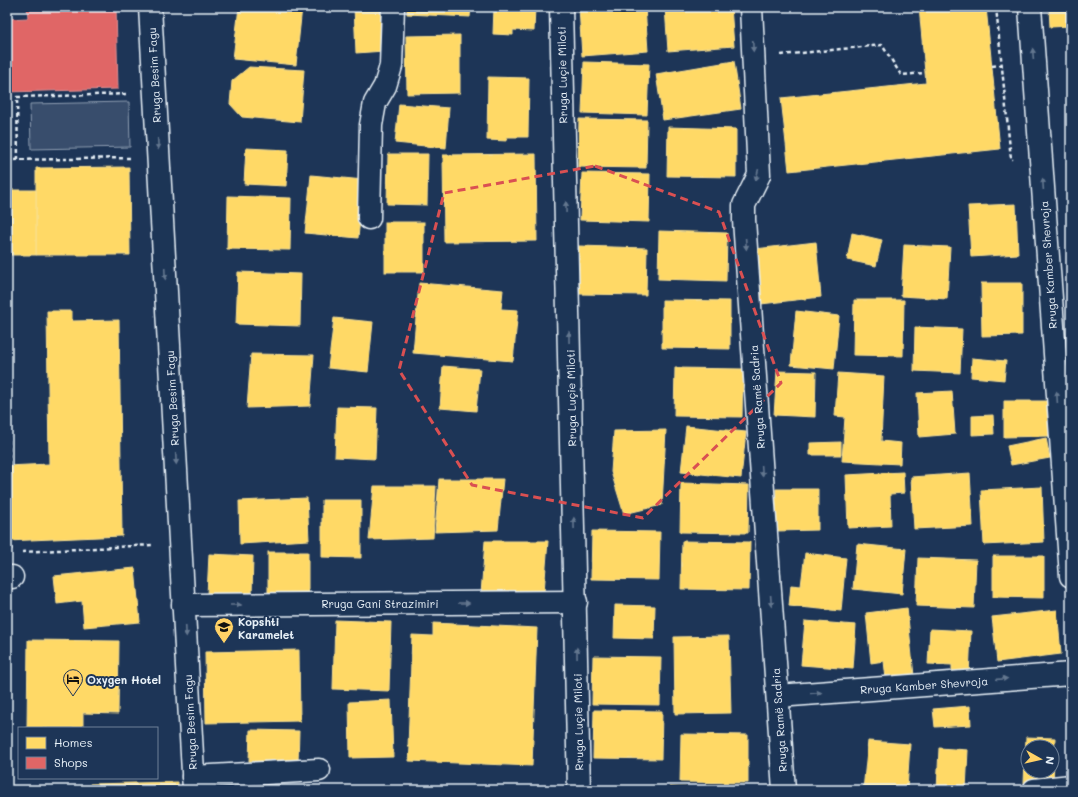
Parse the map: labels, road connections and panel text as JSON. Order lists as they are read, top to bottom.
{
  "streets": {
    "street": [
      "Rruga Besim Fagu",
      "Rruga Luçie Miloti",
      "Rruga Kamber Shevroja",
      "Rruga Ramë Sadria",
      "Rruga Gani Strazimiri"
    ]
  },
  "crossings": [
    ["Rruga Besim Fagu", "Rruga Gani Strazimiri"],
    ["Rruga Luçie Miloti", "Rruga Gani Strazimiri"],
    ["Rruga Kamber Shevroja", "Rruga Ramë Sadria"]
  ],
  "one_way": ["Rruga Besim Fagu", "Rruga Luçie Miloti", "Rruga Ramë Sadria"],
  "places": {
    "school or university": ["Kopshti Karamelet"],
    "hotel": ["Oxygen Hotel"]
  },
  "legend": ["Homes", "Shops"],
  "north": "right"
}
